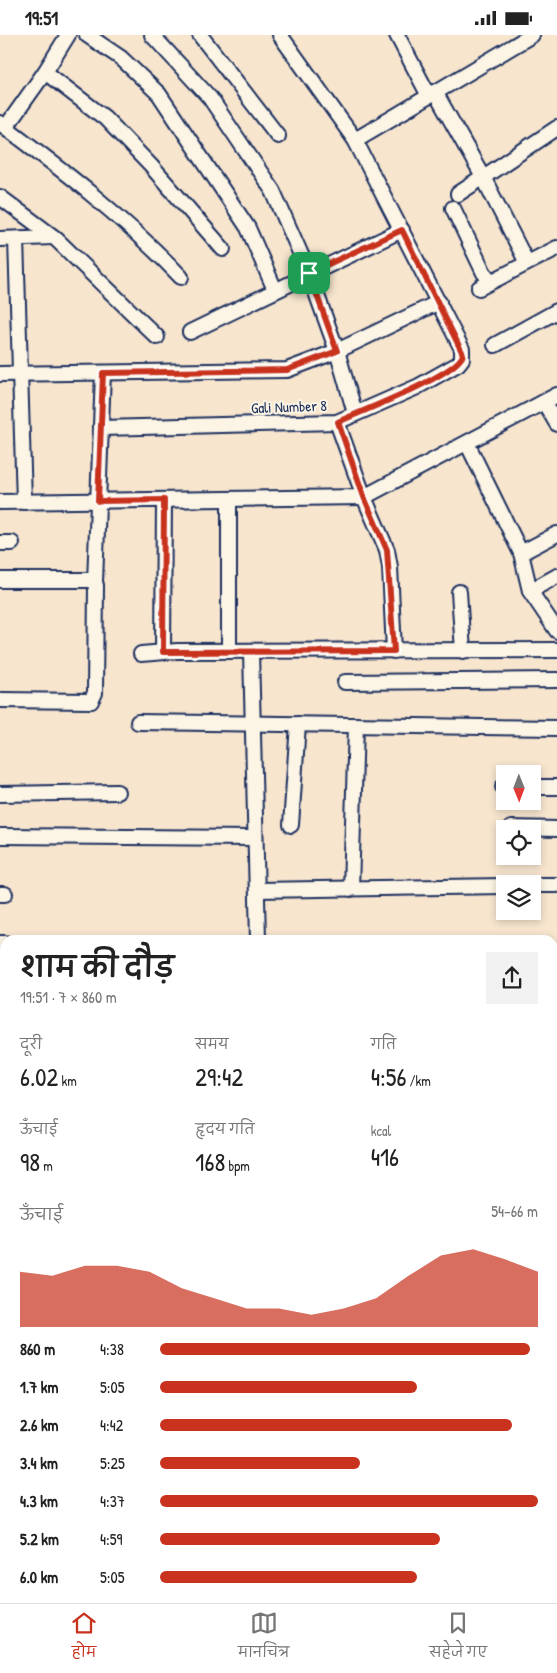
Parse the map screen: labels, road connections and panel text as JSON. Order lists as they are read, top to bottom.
{
  "streets": {
    "street": ["Gali Number 8"]
  },
  "north": "bottom",
  "page": {
    "status": "19:51",
    "heading": ["शाम की दौड़", "19:51 · 7 × 860 m"],
    "stats": [
      ["दूरी", "6.02 km"],
      ["समय", "29:42"],
      ["गति", "4:56 /km"],
      ["ऊँचाई", "98 m"],
      ["हृदय गति", "168 bpm"],
      ["kcal", "416"]
    ],
    "chart": ["ऊँचाई", "54–66 m"],
    "list": [
      {
        "name": "860 m",
        "note": "4:38"
      },
      {
        "name": "1.7 km",
        "note": "5:05"
      },
      {
        "name": "2.6 km",
        "note": "4:42"
      },
      {
        "name": "3.4 km",
        "note": "5:25"
      },
      {
        "name": "4.3 km",
        "note": "4:37"
      },
      {
        "name": "5.2 km",
        "note": "4:59"
      },
      {
        "name": "6.0 km",
        "note": "5:05"
      }
    ],
    "tabs": ["होम", "मानचित्र", "सहेजे गए"]
  }
}
